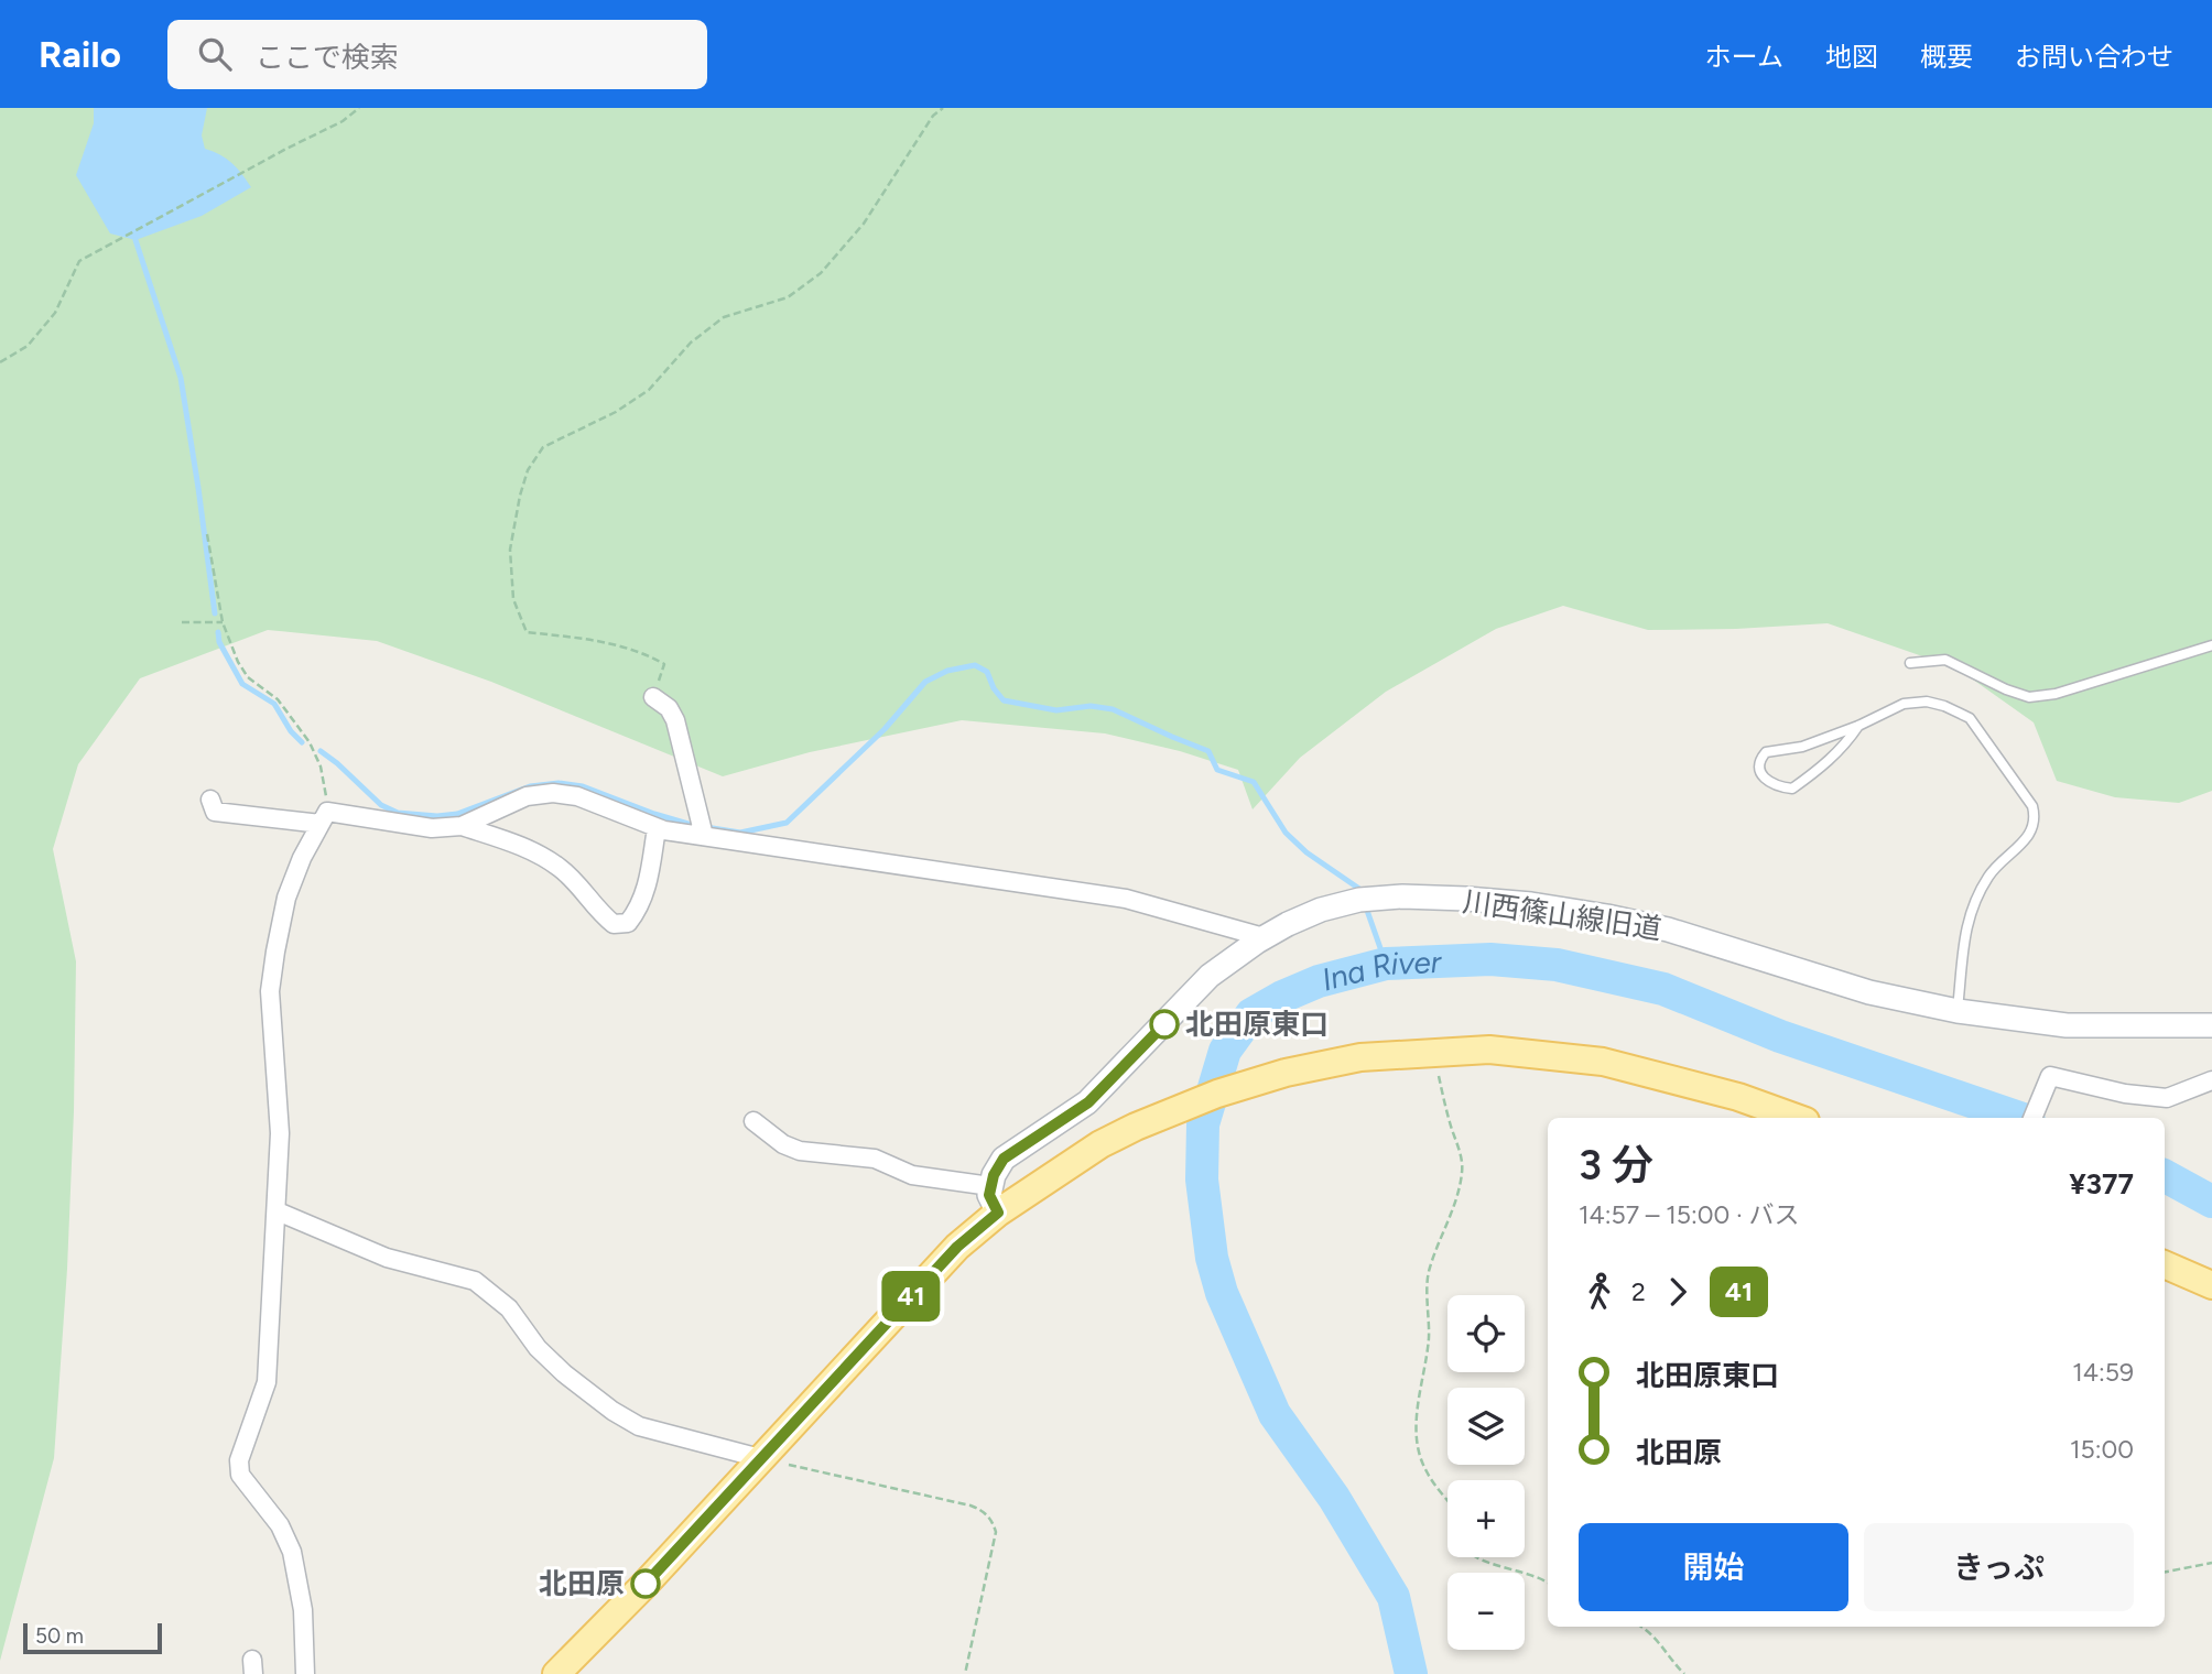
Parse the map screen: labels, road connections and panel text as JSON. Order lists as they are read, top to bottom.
{
  "streets": {
    "street": ["川西篠山線旧道"]
  },
  "water": ["Ina River"],
  "places": ["北田原東口", "北田原"],
  "lines": ["bus line 41"],
  "scale_bar": "50 m",
  "page": {
    "header": "Railo",
    "search": "ここで検索",
    "nav": [
      "ホーム",
      "地図",
      "概要",
      "お問い合わせ"
    ],
    "on_map": "41",
    "heading": ["3 分", "14:57 – 15:00 · バス", "¥377"],
    "legs": ["2", "41"],
    "map_buttons": ["+", "−"],
    "list": [
      {
        "name": "北田原東口",
        "value": "14:59"
      },
      {
        "name": "北田原",
        "value": "15:00"
      }
    ],
    "buttons": ["開始", "きっぷ"],
    "scale": "50 m"
  }
}
